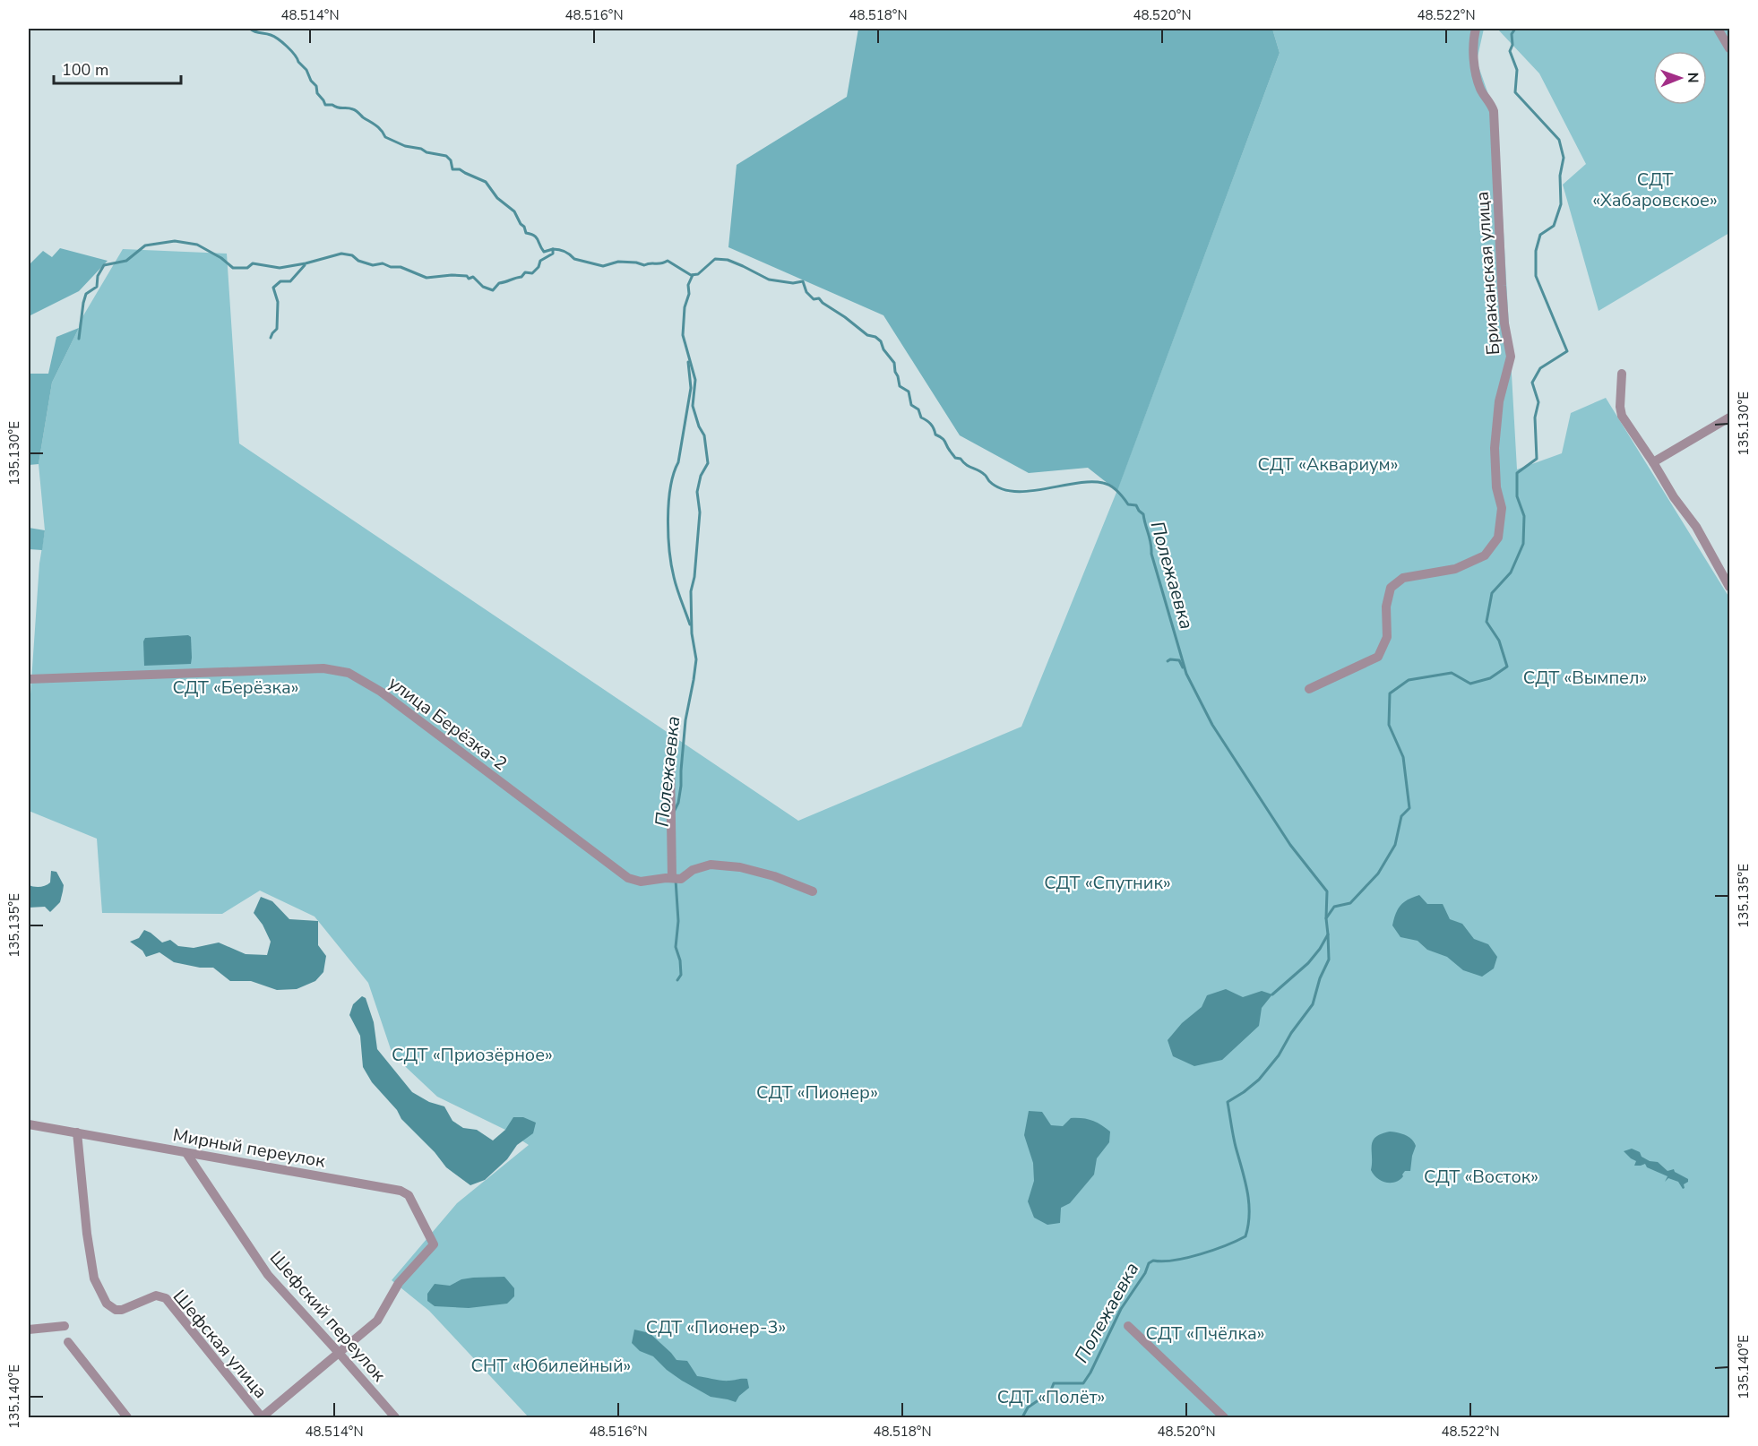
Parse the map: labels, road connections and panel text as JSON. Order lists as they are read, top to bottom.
{
  "streets": {
    "street": [
      "Бриаканская улица",
      "улица Берёзка-2",
      "Мирный переулок",
      "Шефский переулок",
      "Шефская улица"
    ]
  },
  "crossings": [
    ["Мирный переулок", "Шефский переулок"],
    ["Мирный переулок", "Шефская улица"]
  ],
  "water": ["Полежаевка"],
  "parks": [
    "СДТ «Хабаровское»",
    "СДТ «Аквариум»",
    "СДТ «Вымпел»",
    "СДТ «Берёзка»",
    "СДТ «Спутник»",
    "СДТ «Приозёрное»",
    "СДТ «Пионер»",
    "СДТ «Восток»",
    "СДТ «Пионер-3»",
    "СДТ «Пчёлка»",
    "СНТ «Юбилейный»",
    "СДТ «Полёт»"
  ],
  "scale_bar": "100 m",
  "north": "right",
  "coordinates": [
    "48.514°N",
    "48.516°N",
    "48.518°N",
    "48.520°N",
    "48.522°N",
    "135.130°E",
    "135.135°E",
    "135.140°E"
  ]
}
